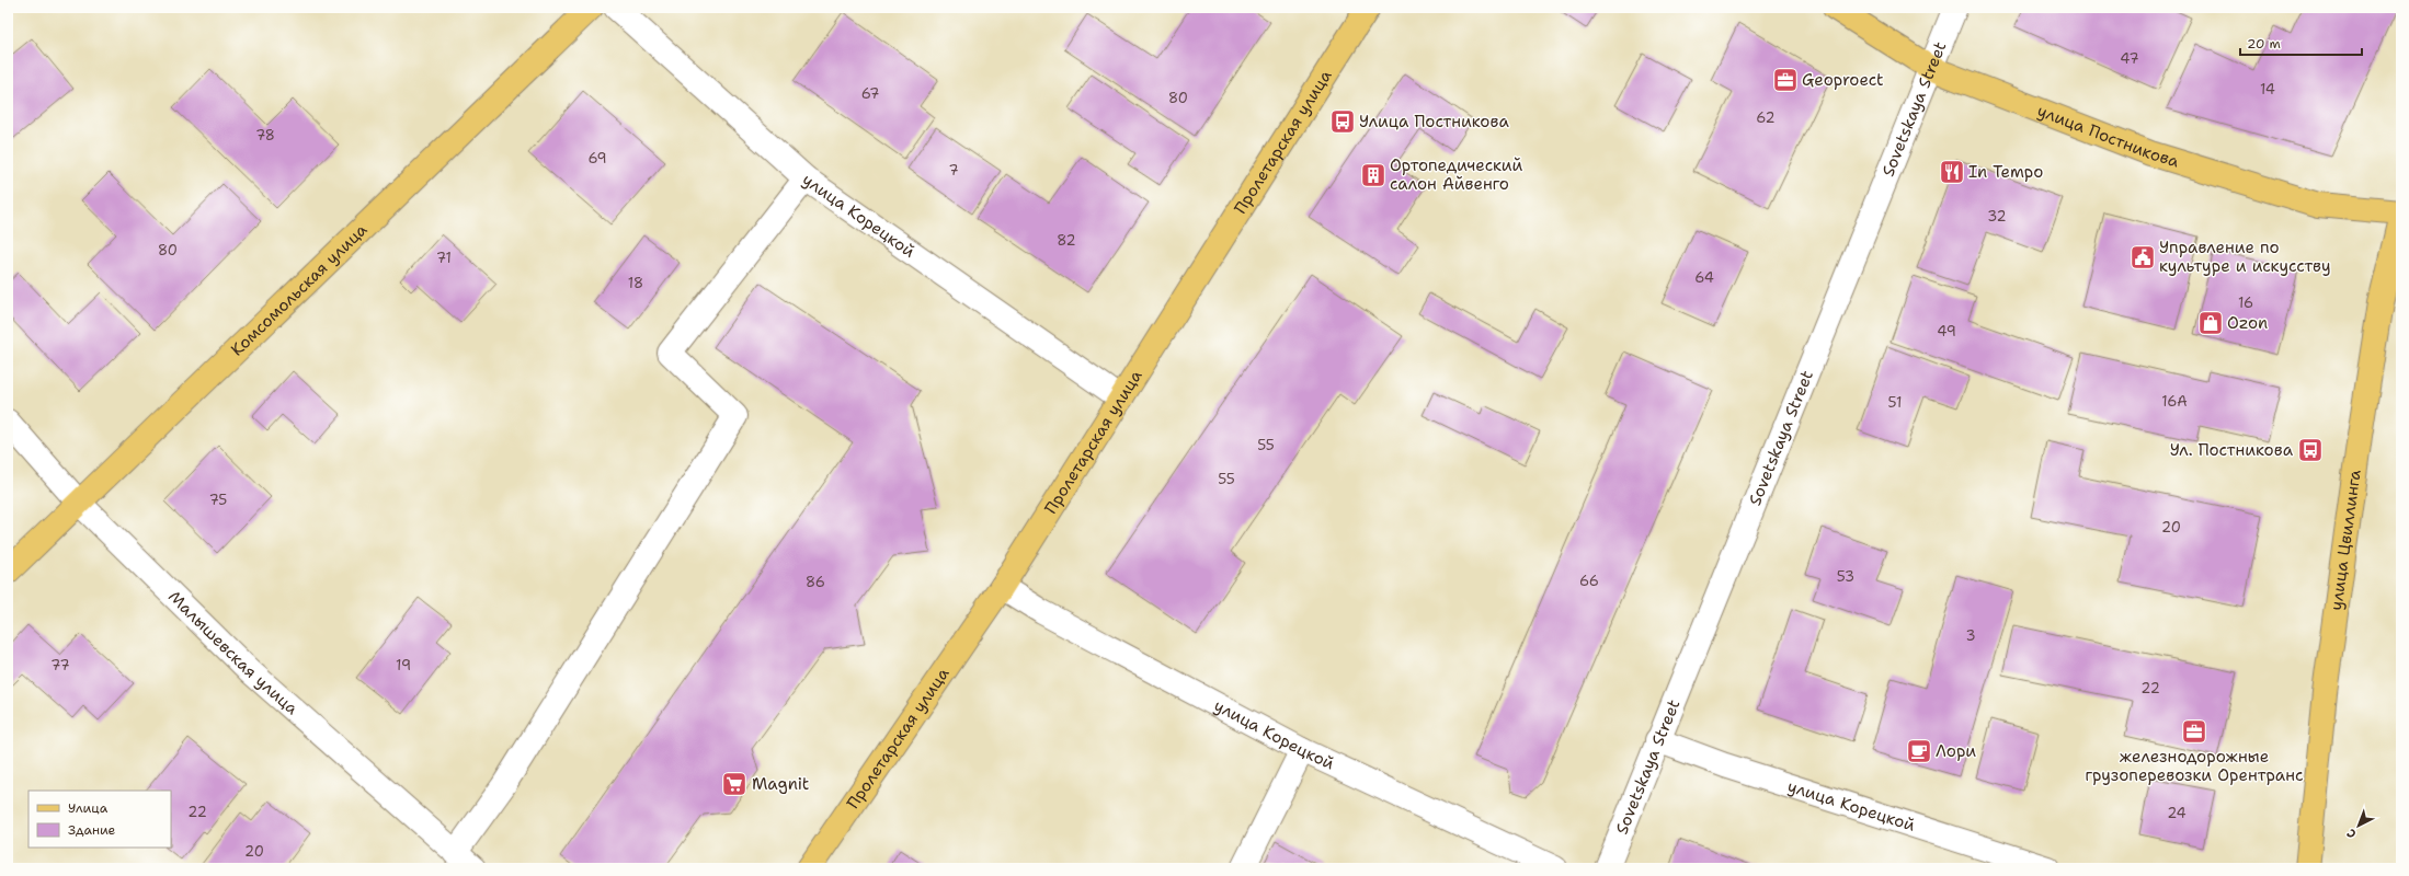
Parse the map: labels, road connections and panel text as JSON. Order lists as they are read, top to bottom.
{
  "streets": {
    "main road": [
      "улица Постникова",
      "Пролетарская улица",
      "Комсомольская улица",
      "улица Цвиллинга"
    ],
    "street": ["Sovetskaya Street", "улица Корецкой", "Малышевская улица"]
  },
  "crossings": [
    ["Sovetskaya Street", "улица Постникова"],
    ["Sovetskaya Street", "улица Корецкой"],
    ["улица Постникова", "улица Цвиллинга"],
    ["Пролетарская улица", "улица Корецкой"],
    ["Комсомольская улица", "Малышевская улица"]
  ],
  "places": {
    "office": ["Geoproect", "железнодорожные грузоперевозки Орентранс"],
    "bus stop": ["Улица Постникова", "Ул. Постникова"],
    "restaurant": ["In Tempo"],
    "building": ["Ортопедический салон Айвенго"],
    "public building": ["Управление по культуре и искусству"],
    "shop": ["Ozon"],
    "cafe": ["Лори"],
    "supermarket": ["Magnit"]
  },
  "house_numbers": [
    "47",
    "14",
    "67",
    "80",
    "62",
    "78",
    "69",
    "7",
    "32",
    "82",
    "80",
    "71",
    "64",
    "18",
    "16",
    "49",
    "16А",
    "51",
    "55",
    "55",
    "75",
    "20",
    "53",
    "66",
    "86",
    "3",
    "77",
    "19",
    "22",
    "22",
    "24",
    "20"
  ],
  "legend": ["Улица", "Здание"],
  "scale_bar": "20 m",
  "north": "bottom left"
}
